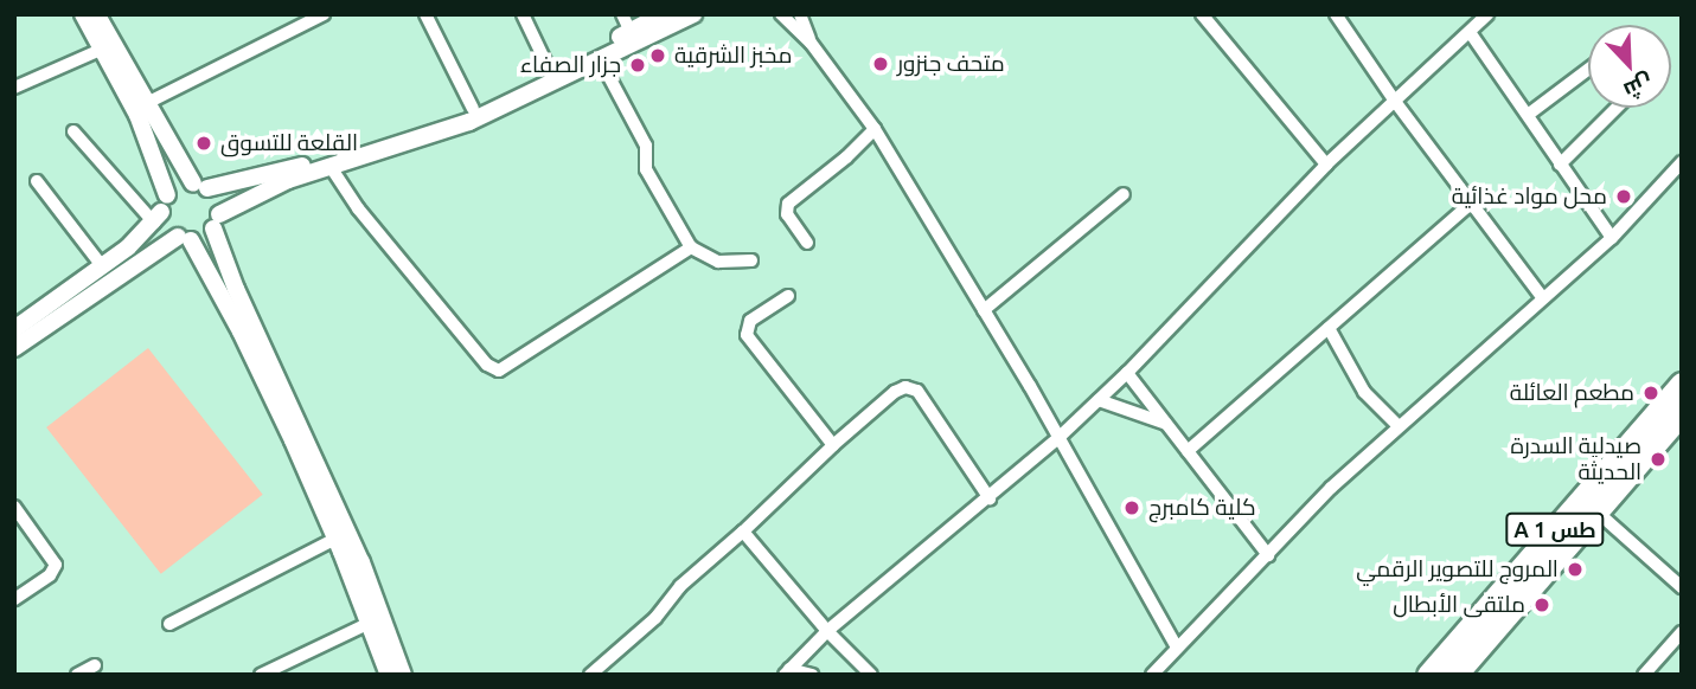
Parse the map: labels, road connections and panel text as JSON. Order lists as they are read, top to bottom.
{
  "streets": {
    "highway": ["A 1 طس"]
  },
  "places": [
    "مخبز الشرقية",
    "متحف جنزور",
    "جزار الصفاء",
    "القلعة للتسوق",
    "محل مواد غذائية",
    "مطعم العائلة",
    "صيدلية السدرة الحديثة",
    "كلية كامبرج",
    "المروج للتصوير الرقمي",
    "ملتقى الأبطال"
  ],
  "north": "bottom right"
}
